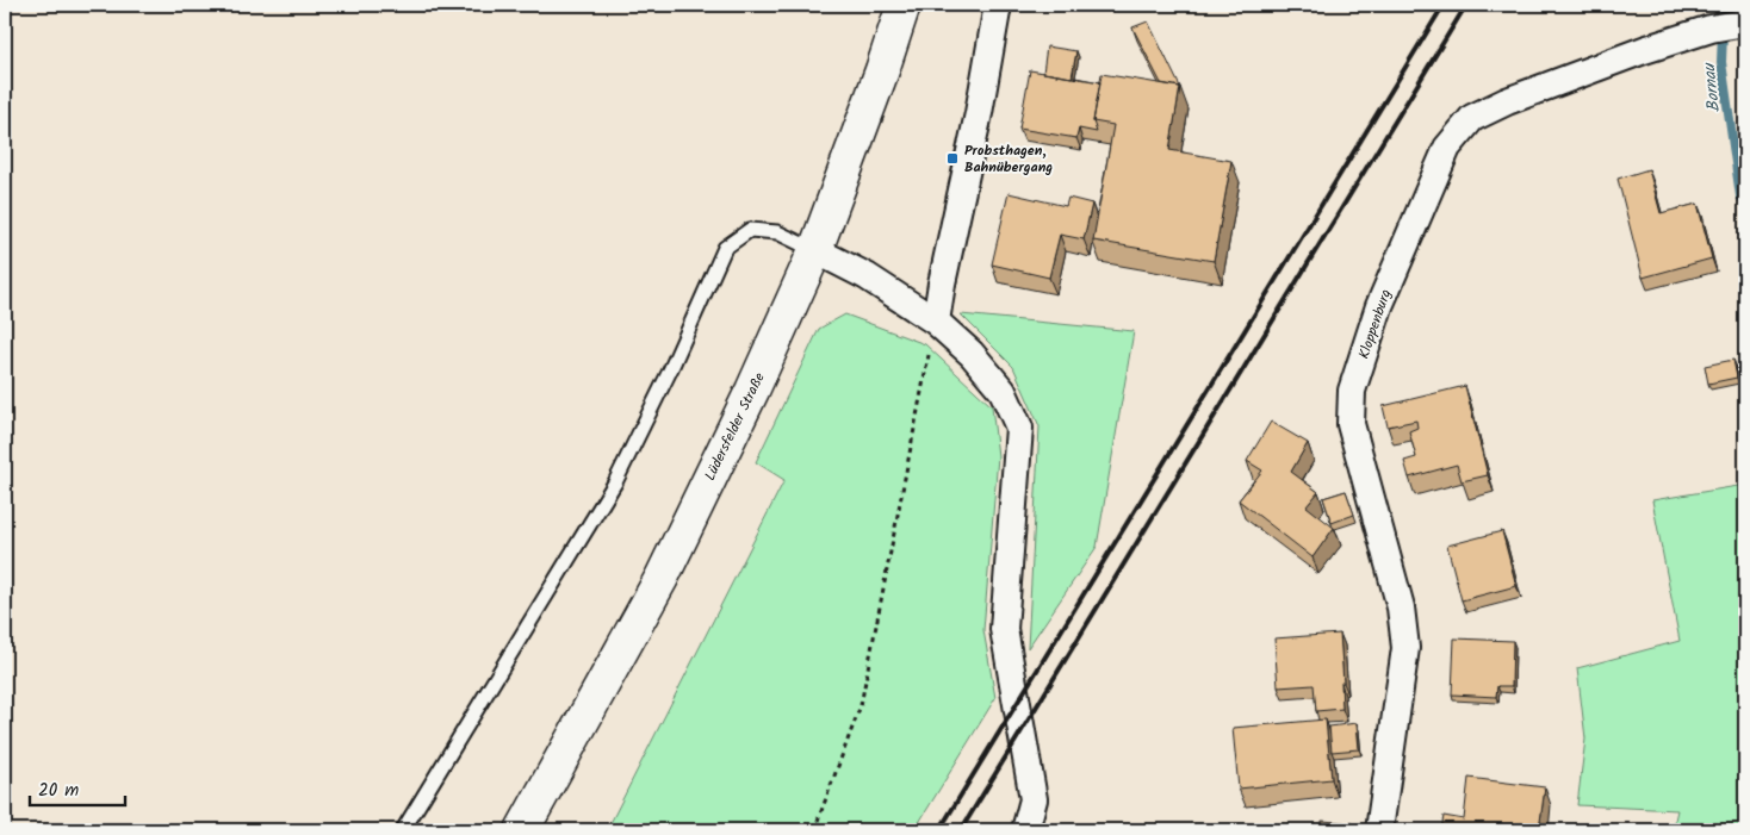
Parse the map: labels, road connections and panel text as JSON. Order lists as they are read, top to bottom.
{
  "streets": {
    "main road": ["Lüdersfelder Straße"],
    "street": ["Kloppenburg"]
  },
  "water": ["Bornau"],
  "places": {
    "transit": ["Probsthagen, Bahnübergang"]
  },
  "scale_bar": "20 m"
}
